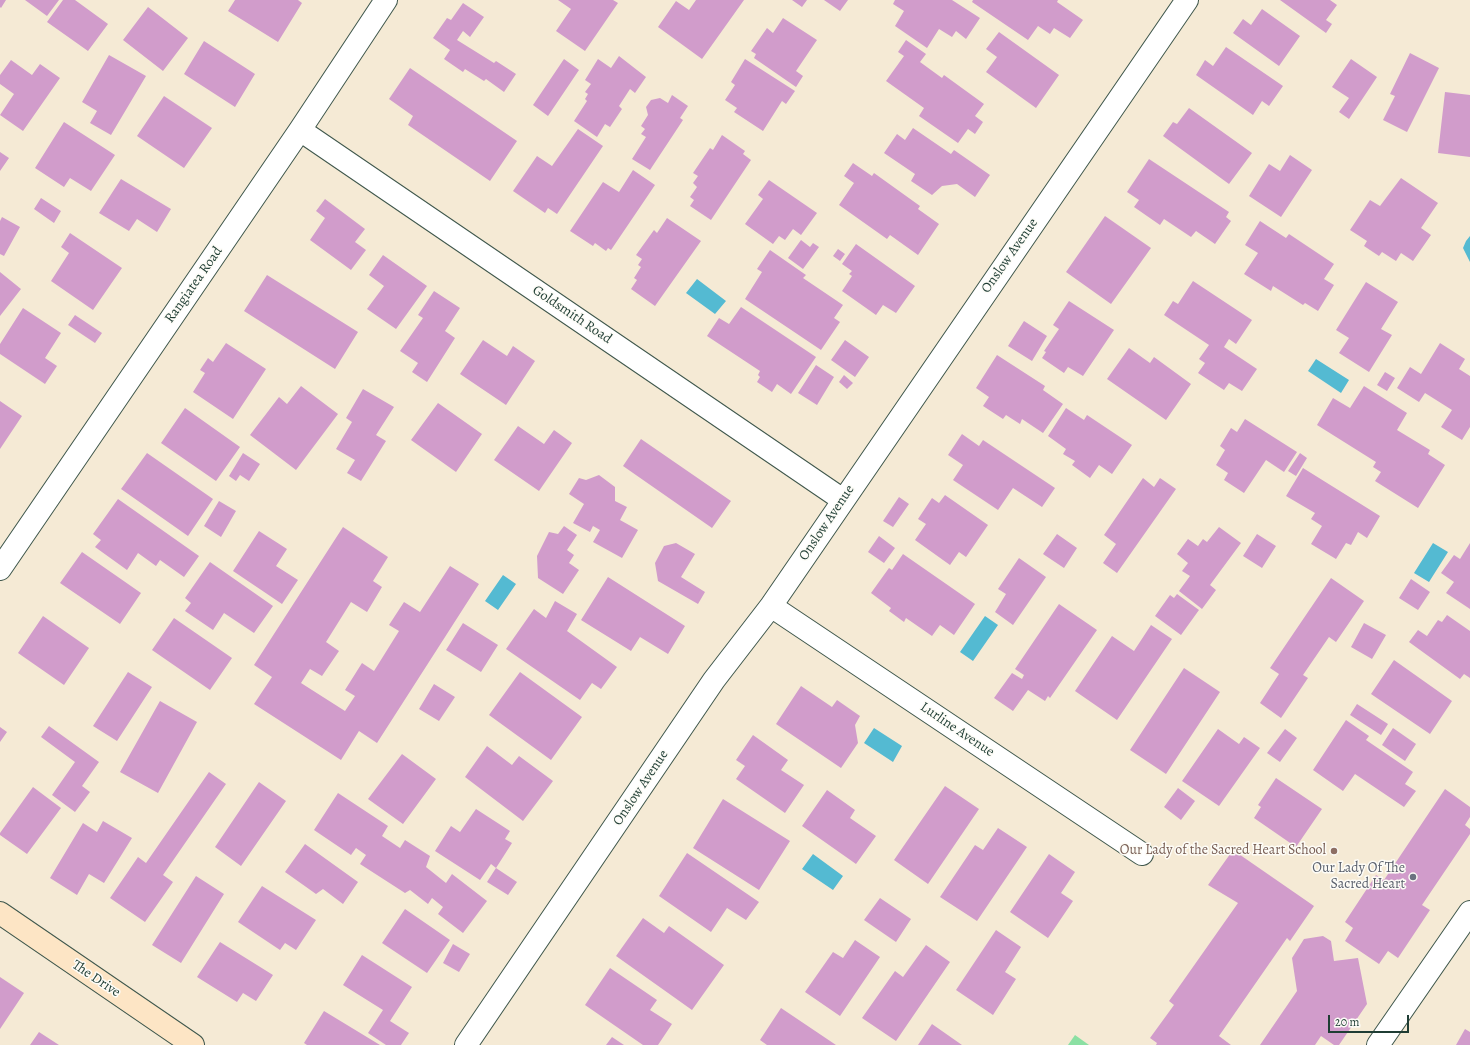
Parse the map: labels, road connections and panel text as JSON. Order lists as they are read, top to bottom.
{
  "streets": {
    "main road": ["The Drive"],
    "street": [
      "Onslow Avenue",
      "Rangiatea Road",
      "Goldsmith Road",
      "Lurline Avenue"
    ]
  },
  "crossings": [
    ["Onslow Avenue", "Goldsmith Road"],
    ["Onslow Avenue", "Lurline Avenue"],
    ["Rangiatea Road", "Goldsmith Road"]
  ],
  "places": ["Our Lady of the Sacred Heart School", "Our Lady Of The Sacred Heart"],
  "scale_bar": "20 m"
}
